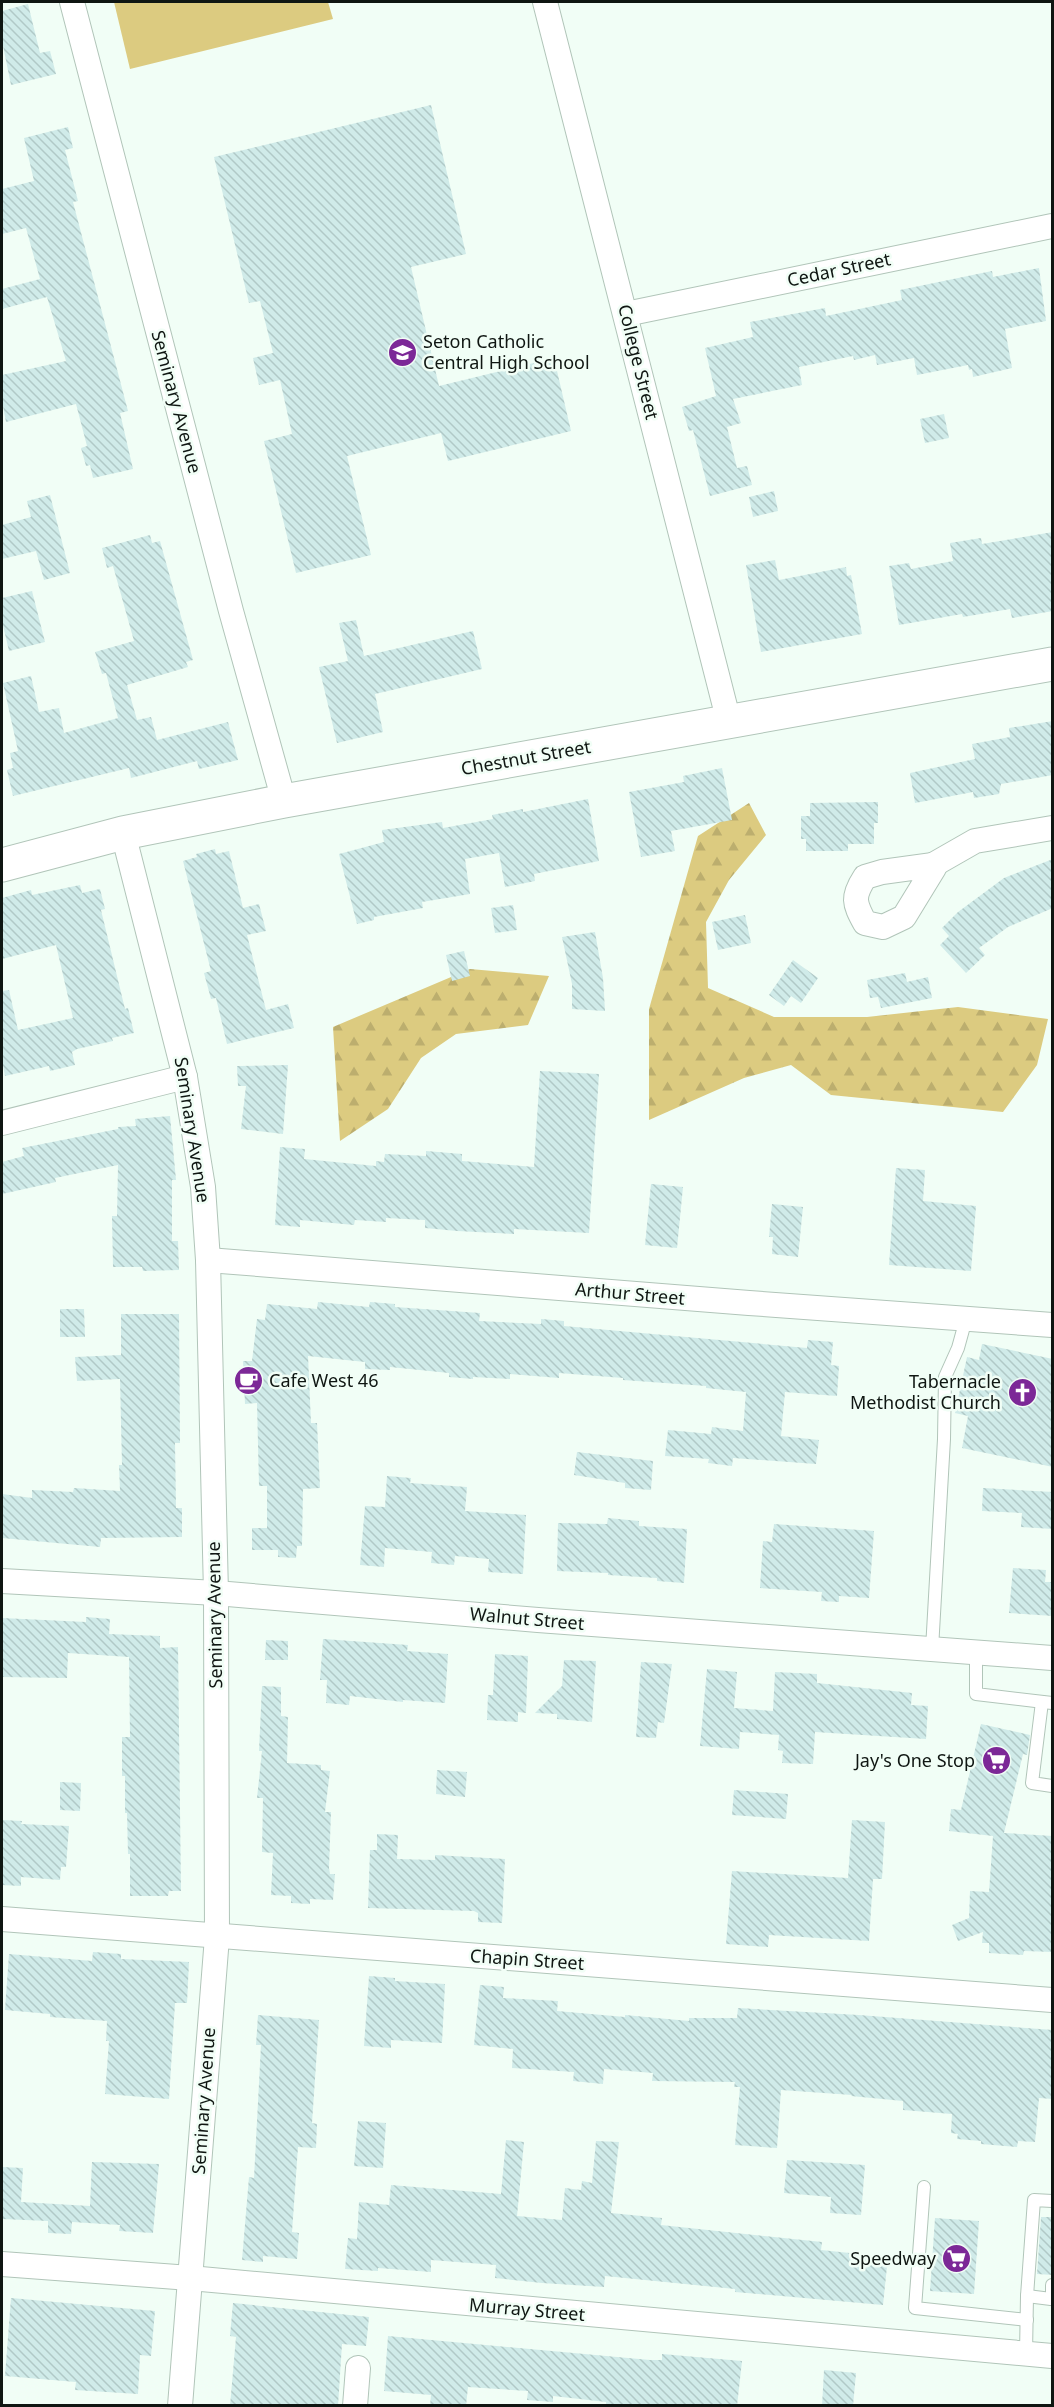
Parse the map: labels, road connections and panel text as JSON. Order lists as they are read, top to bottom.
{
  "streets": {
    "street": [
      "Cedar Street",
      "College Street",
      "Seminary Avenue",
      "Chestnut Street",
      "Arthur Street",
      "Walnut Street",
      "Chapin Street",
      "Murray Street"
    ]
  },
  "crossings": [
    ["Cedar Street", "College Street"],
    ["College Street", "Chestnut Street"],
    ["Seminary Avenue", "Chestnut Street"],
    ["Seminary Avenue", "Arthur Street"],
    ["Seminary Avenue", "Walnut Street"],
    ["Seminary Avenue", "Chapin Street"],
    ["Seminary Avenue", "Murray Street"]
  ],
  "places": {
    "school or university": ["Seton Catholic Central High School"],
    "cafe": ["Cafe West 46"],
    "church": ["Tabernacle Methodist Church"],
    "supermarket": ["Jay's One Stop", "Speedway"]
  }
}
